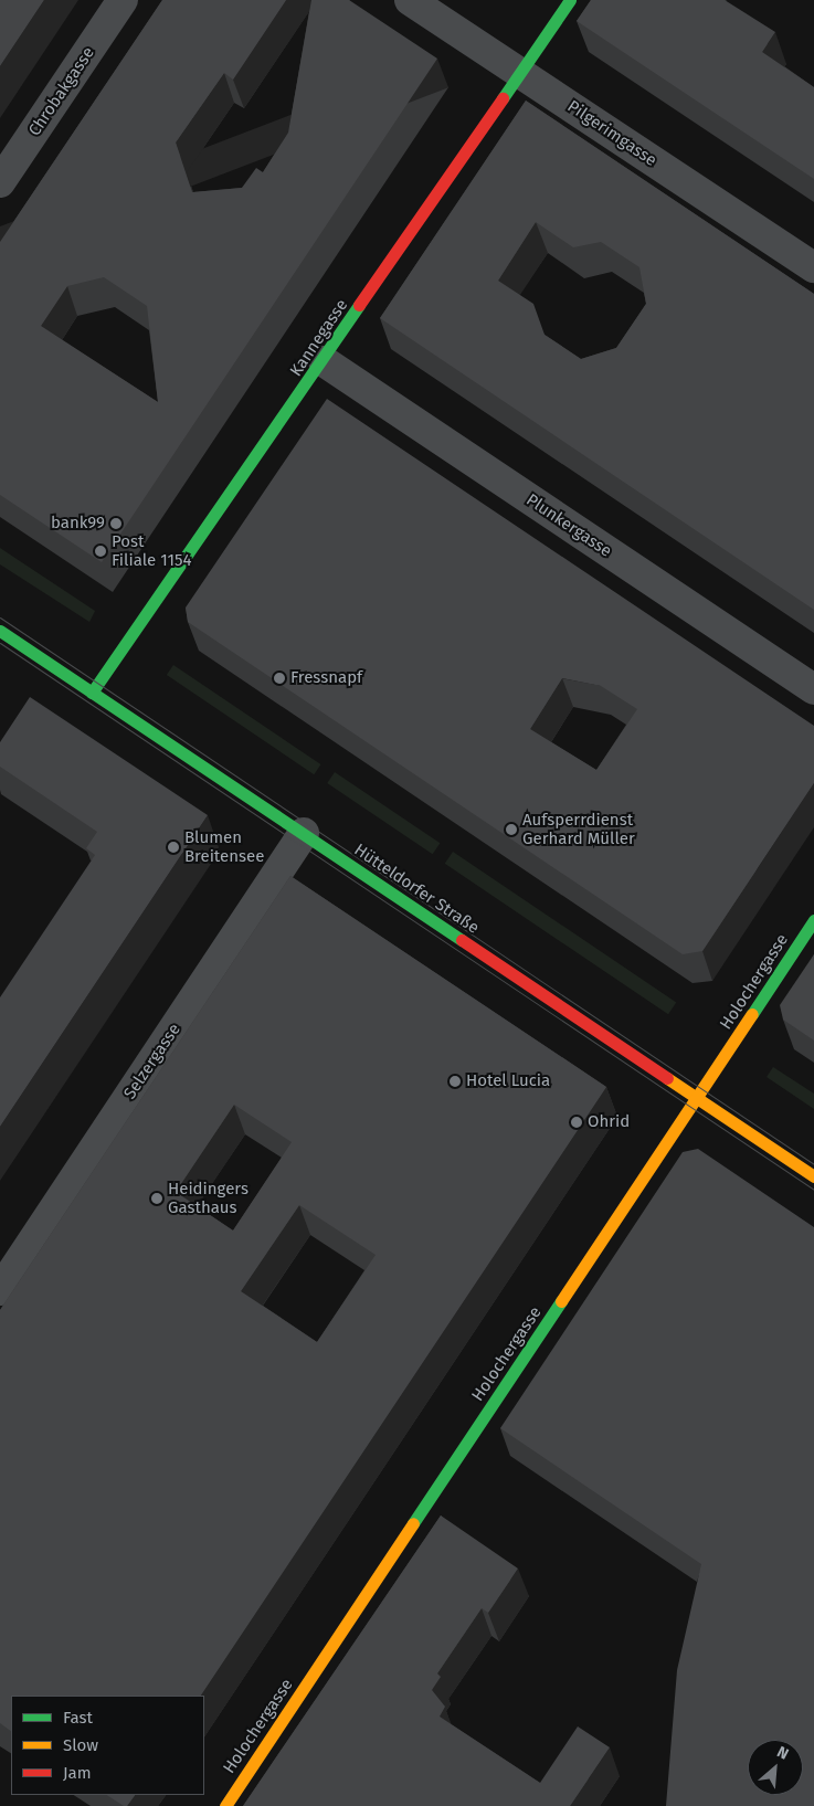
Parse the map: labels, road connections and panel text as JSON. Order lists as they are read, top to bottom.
{
  "streets": {
    "street": [
      "Chrobakgasse",
      "Pilgerimgasse",
      "Kannegasse",
      "Plunkergasse",
      "Hütteldorfer Straße",
      "Holochergasse",
      "Selzergasse"
    ]
  },
  "crossings": [
    ["Pilgerimgasse", "Kannegasse"],
    ["Kannegasse", "Plunkergasse"],
    ["Kannegasse", "Hütteldorfer Straße"],
    ["Hütteldorfer Straße", "Holochergasse"],
    ["Hütteldorfer Straße", "Selzergasse"]
  ],
  "places": [
    "bank99",
    "Post Filiale 1154",
    "Fressnapf",
    "Aufsperrdienst Gerhard Müller",
    "Blumen Breitensee",
    "Hotel Lucia",
    "Ohrid",
    "Heidingers Gasthaus"
  ],
  "legend": ["Fast", "Slow", "Jam"],
  "north": "top right"
}
